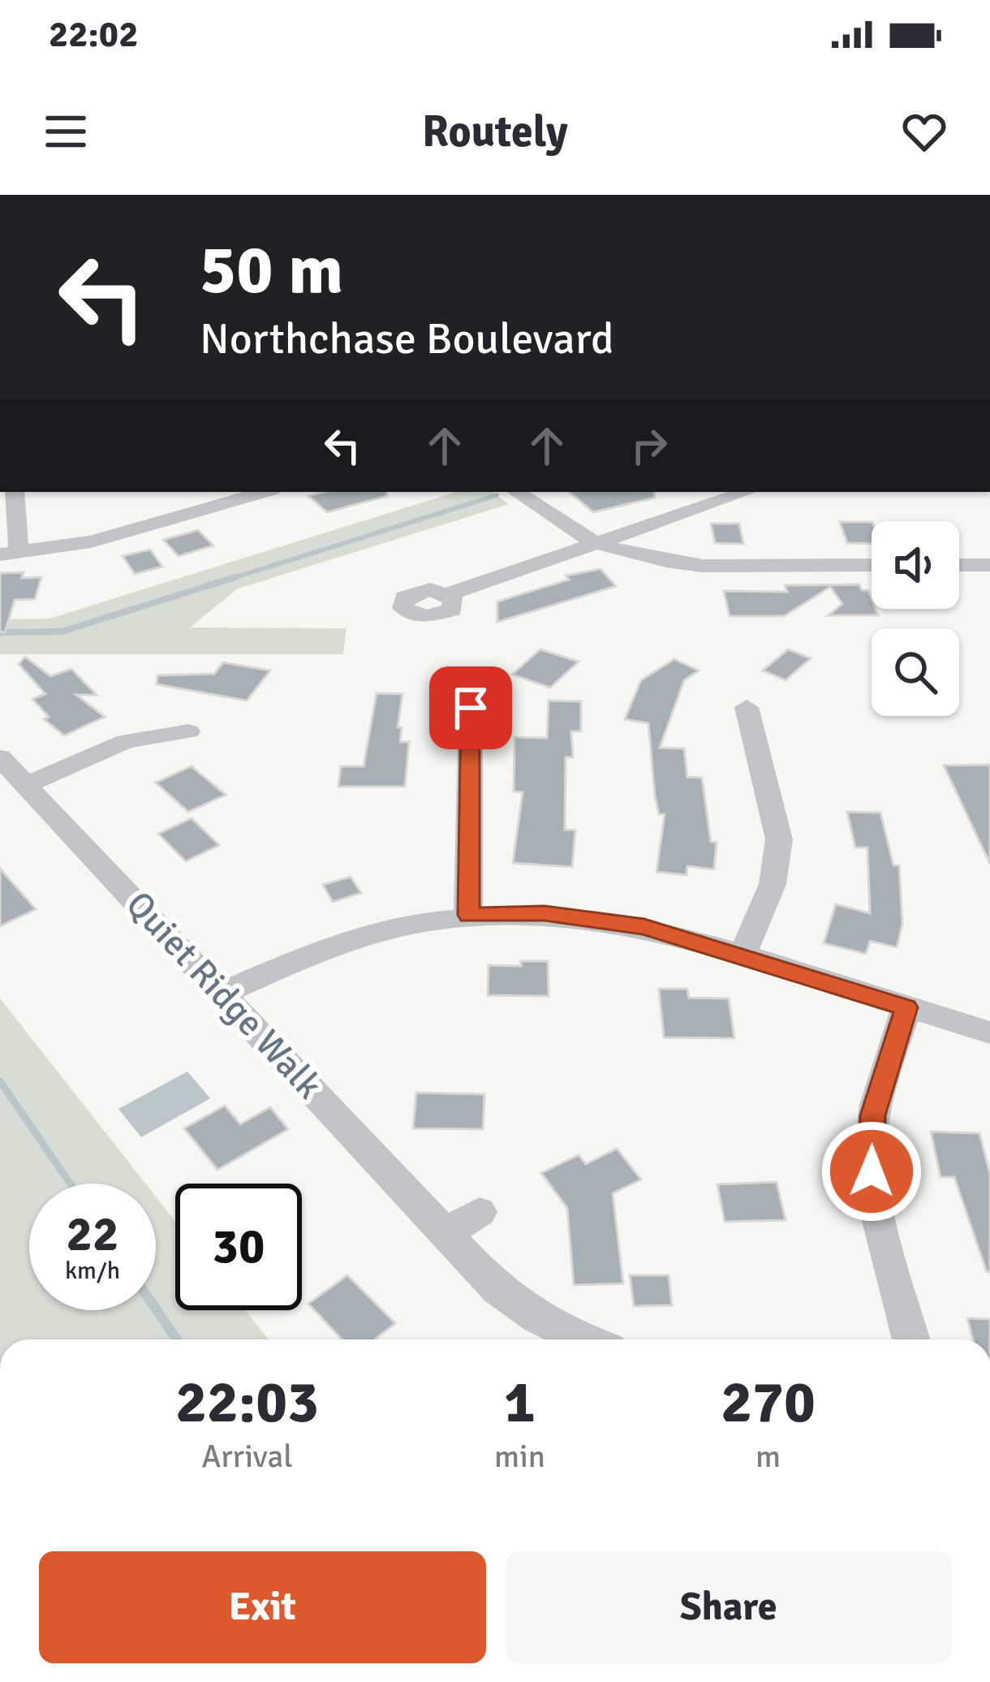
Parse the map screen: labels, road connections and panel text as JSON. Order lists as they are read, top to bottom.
{
  "streets": {
    "street": ["Quiet Ridge Walk"]
  },
  "page": {
    "status": "22:02",
    "header": "Routely",
    "turn": ["50 m", "Northchase Boulevard"],
    "speed": "22 km/h",
    "limit": "30",
    "eta": [
      "22:03",
      "Arrival",
      "1",
      "min",
      "270",
      "m"
    ],
    "buttons": ["Exit", "Share"]
  }
}
